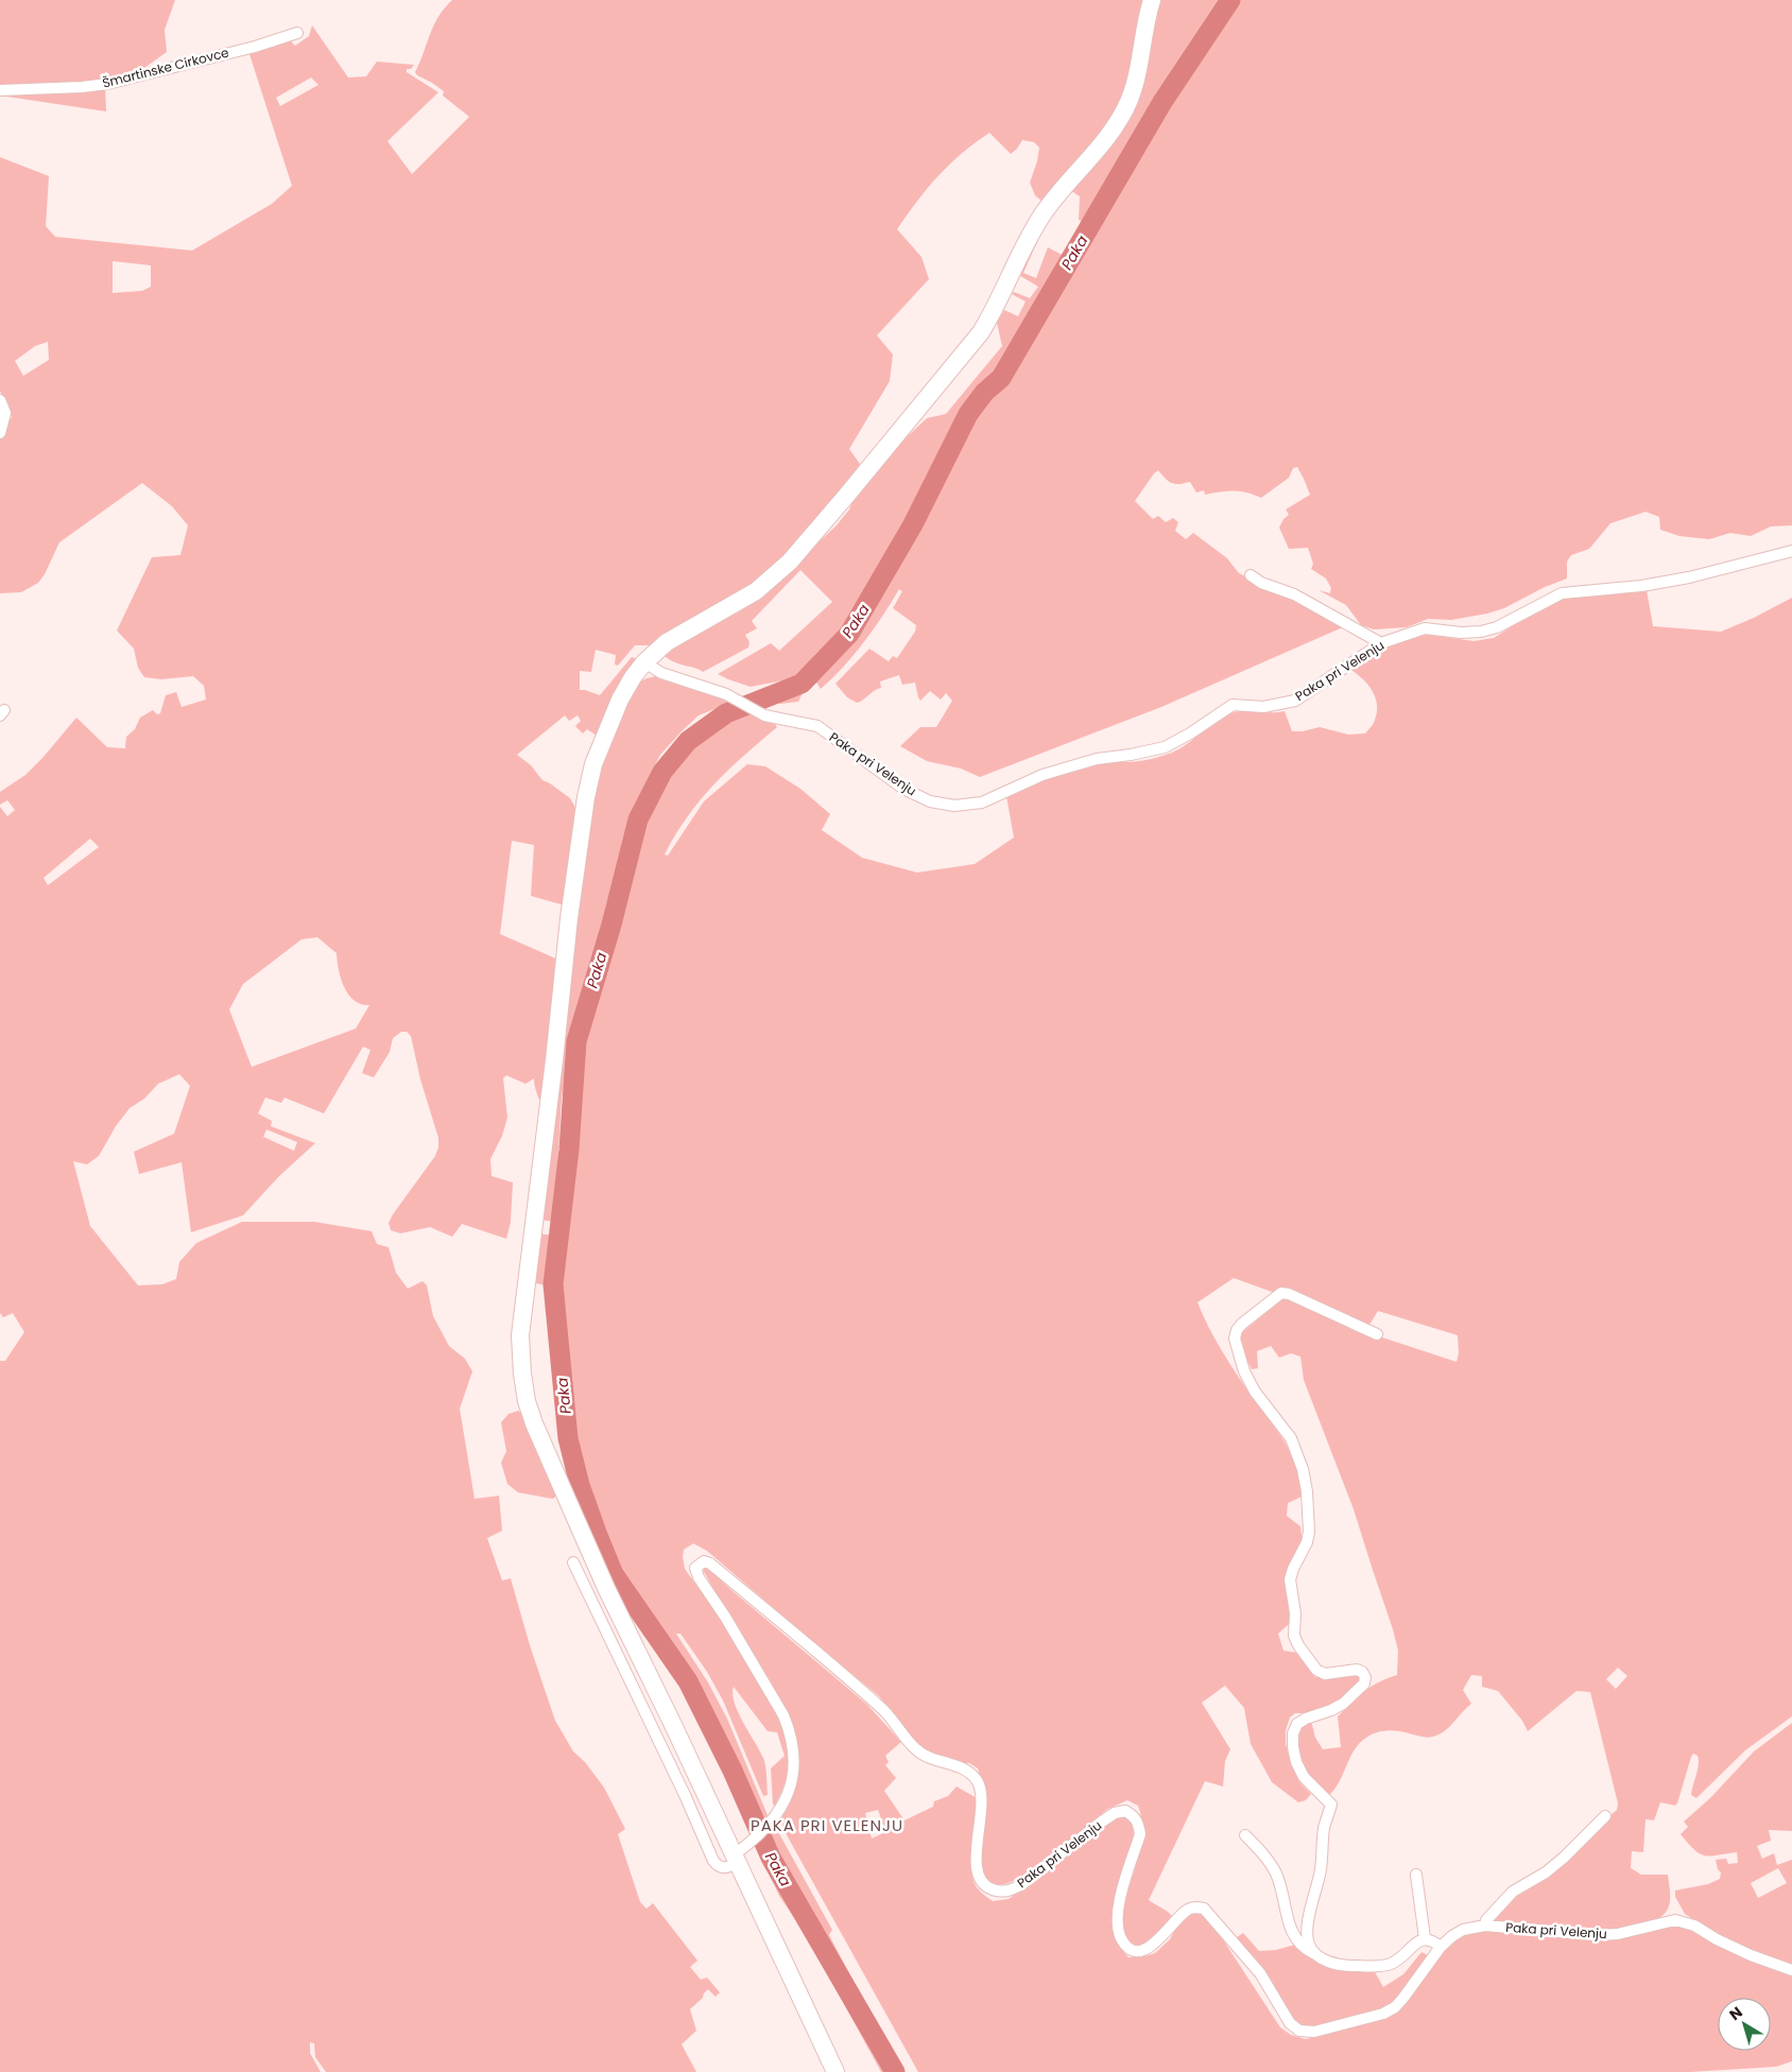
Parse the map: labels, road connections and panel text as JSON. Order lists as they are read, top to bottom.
{
  "streets": {
    "street": ["Šmartinske Cirkovce", "Paka pri Velenju"]
  },
  "districts": ["PAKA PRI VELENJU"],
  "water": ["Paka"],
  "north": "top left"
}
